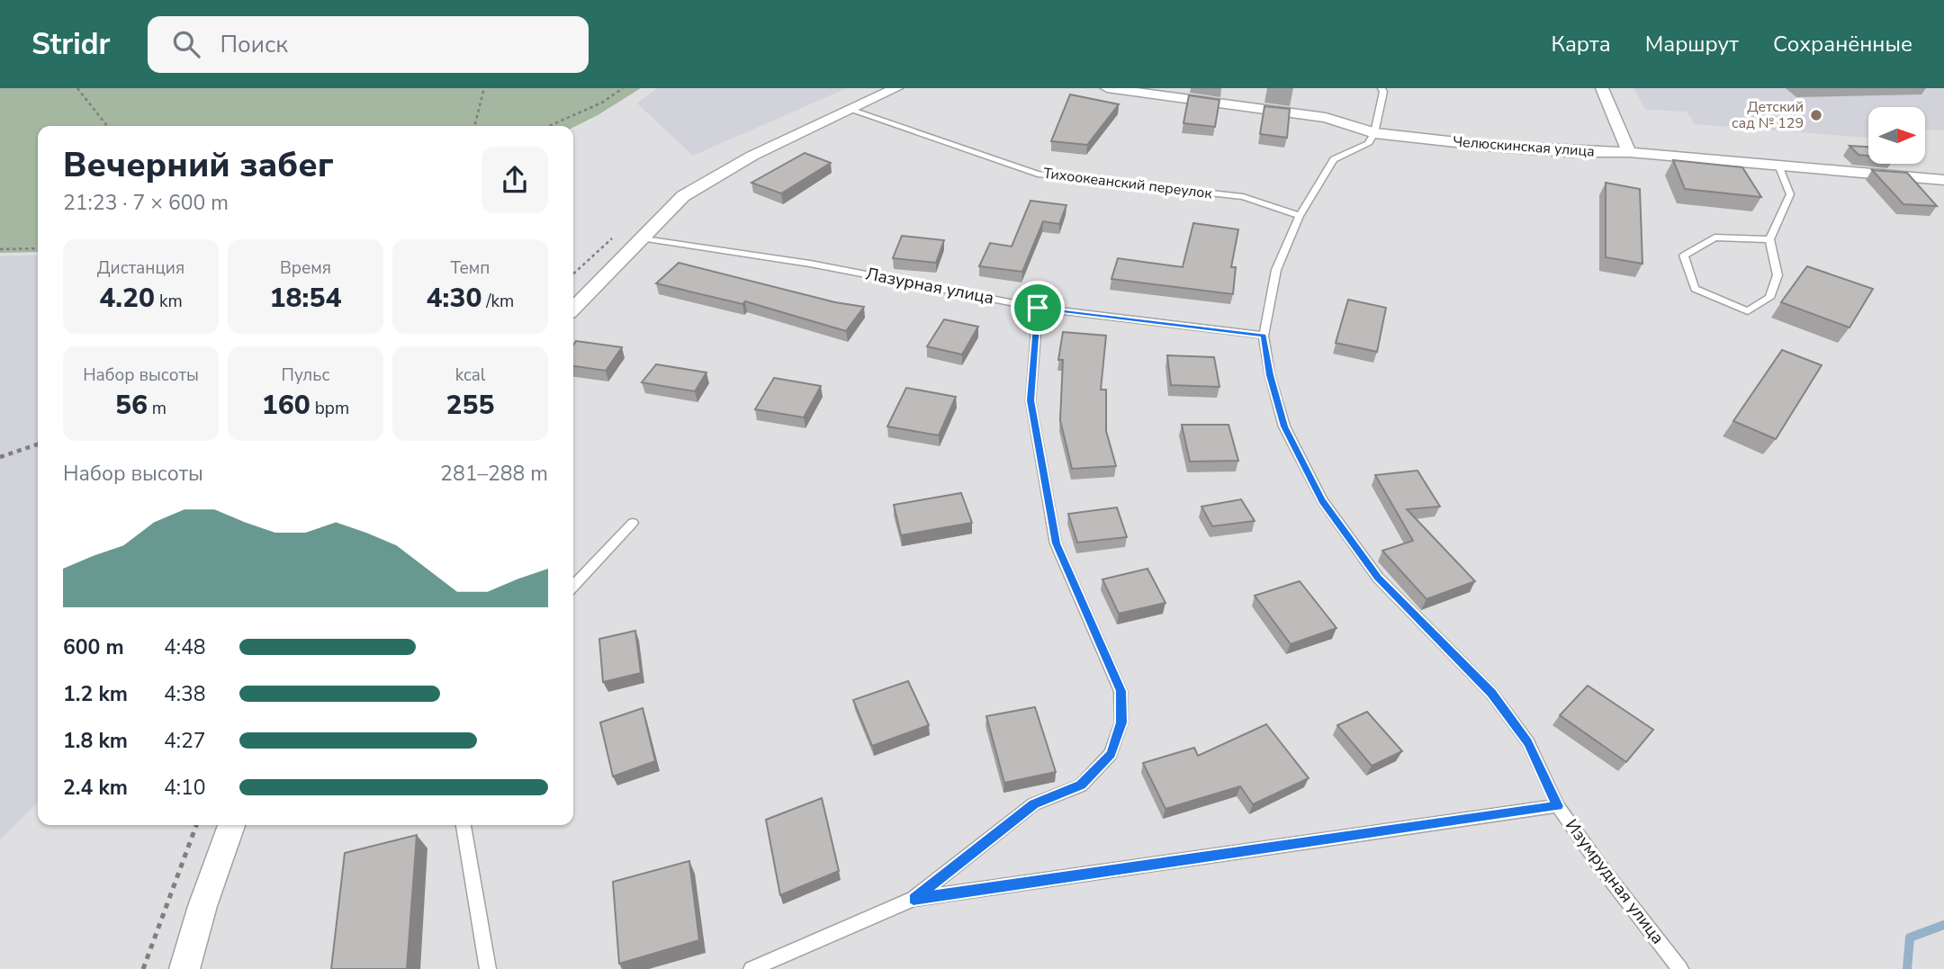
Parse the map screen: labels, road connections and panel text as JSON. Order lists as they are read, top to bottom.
{
  "streets": {
    "street": ["Челюскинская улица"],
    "lane": ["Тихоокеанский переулок", "Лазурная улица", "Изумрудная улица"]
  },
  "crossings": [
    ["Челюскинская улица", "Изумрудная улица"],
    ["Тихоокеанский переулок", "Изумрудная улица"],
    ["Лазурная улица", "Изумрудная улица"]
  ],
  "places": ["Детский сад № 129"],
  "north": "right",
  "page": {
    "header": "Stridr",
    "search": "Поиск",
    "nav": ["Карта", "Маршрут", "Сохранённые"],
    "heading": ["Вечерний забег", "21:23 · 7 × 600 m"],
    "stats": [
      ["Дистанция", "4.20 km"],
      ["Время", "18:54"],
      ["Темп", "4:30 /km"],
      ["Набор высоты", "56 m"],
      ["Пульс", "160 bpm"],
      ["kcal", "255"]
    ],
    "chart": ["Набор высоты", "281–288 m"],
    "list": [
      {
        "name": "600 m",
        "note": "4:48"
      },
      {
        "name": "1.2 km",
        "note": "4:38"
      },
      {
        "name": "1.8 km",
        "note": "4:27"
      },
      {
        "name": "2.4 km",
        "note": "4:10"
      }
    ]
  }
}
